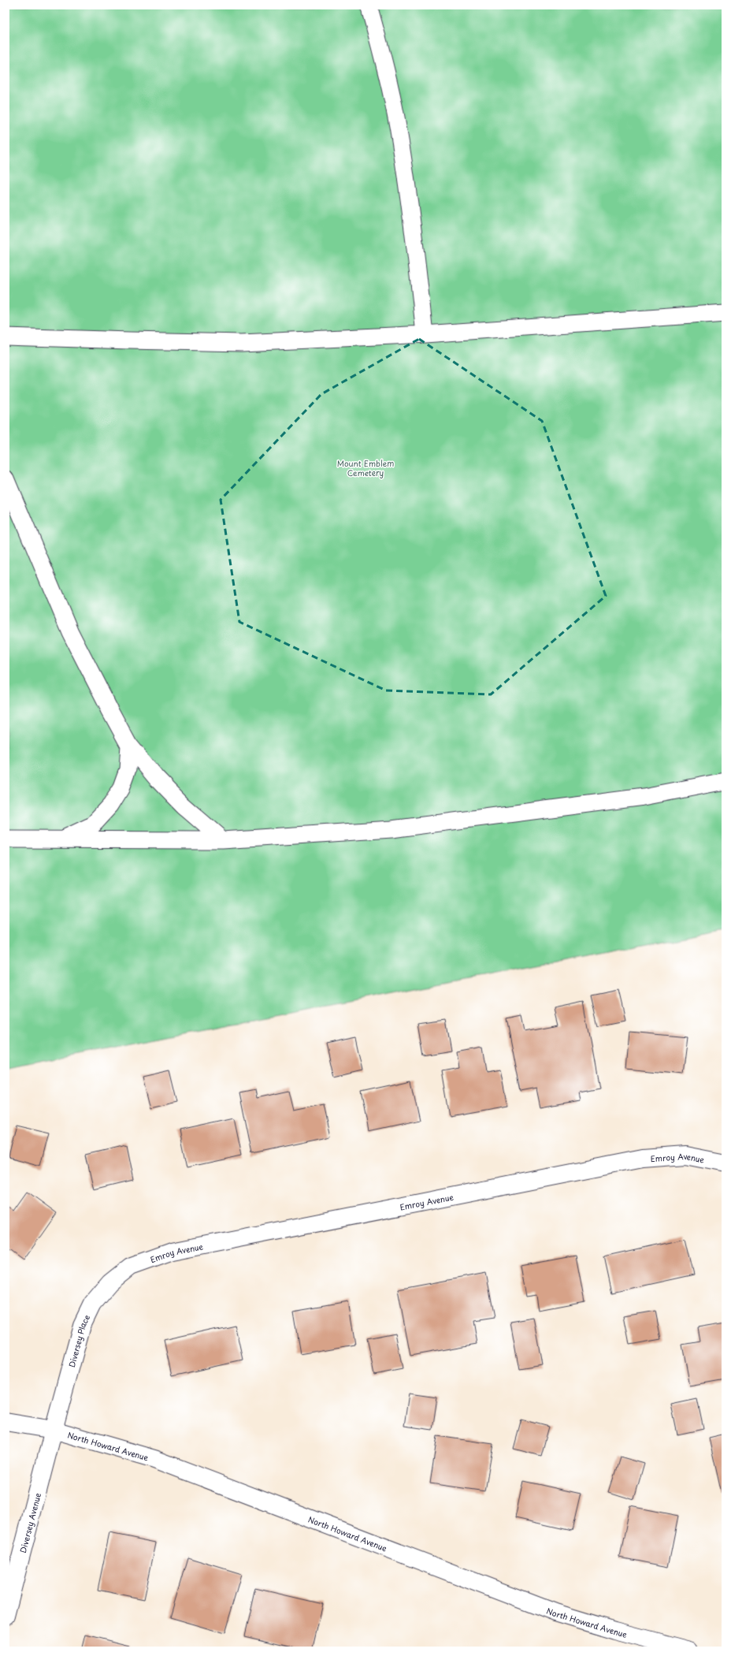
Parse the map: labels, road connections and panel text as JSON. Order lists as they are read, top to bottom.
{
  "streets": {
    "street": [
      "Emroy Avenue",
      "Diversey Place",
      "North Howard Avenue",
      "Diversey Avenue"
    ]
  },
  "crossings": [
    ["Emroy Avenue", "Diversey Place"],
    ["Diversey Place", "North Howard Avenue"],
    ["Diversey Place", "Diversey Avenue"],
    ["North Howard Avenue", "Diversey Avenue"]
  ],
  "parks": ["Mount Emblem Cemetery"]
}
